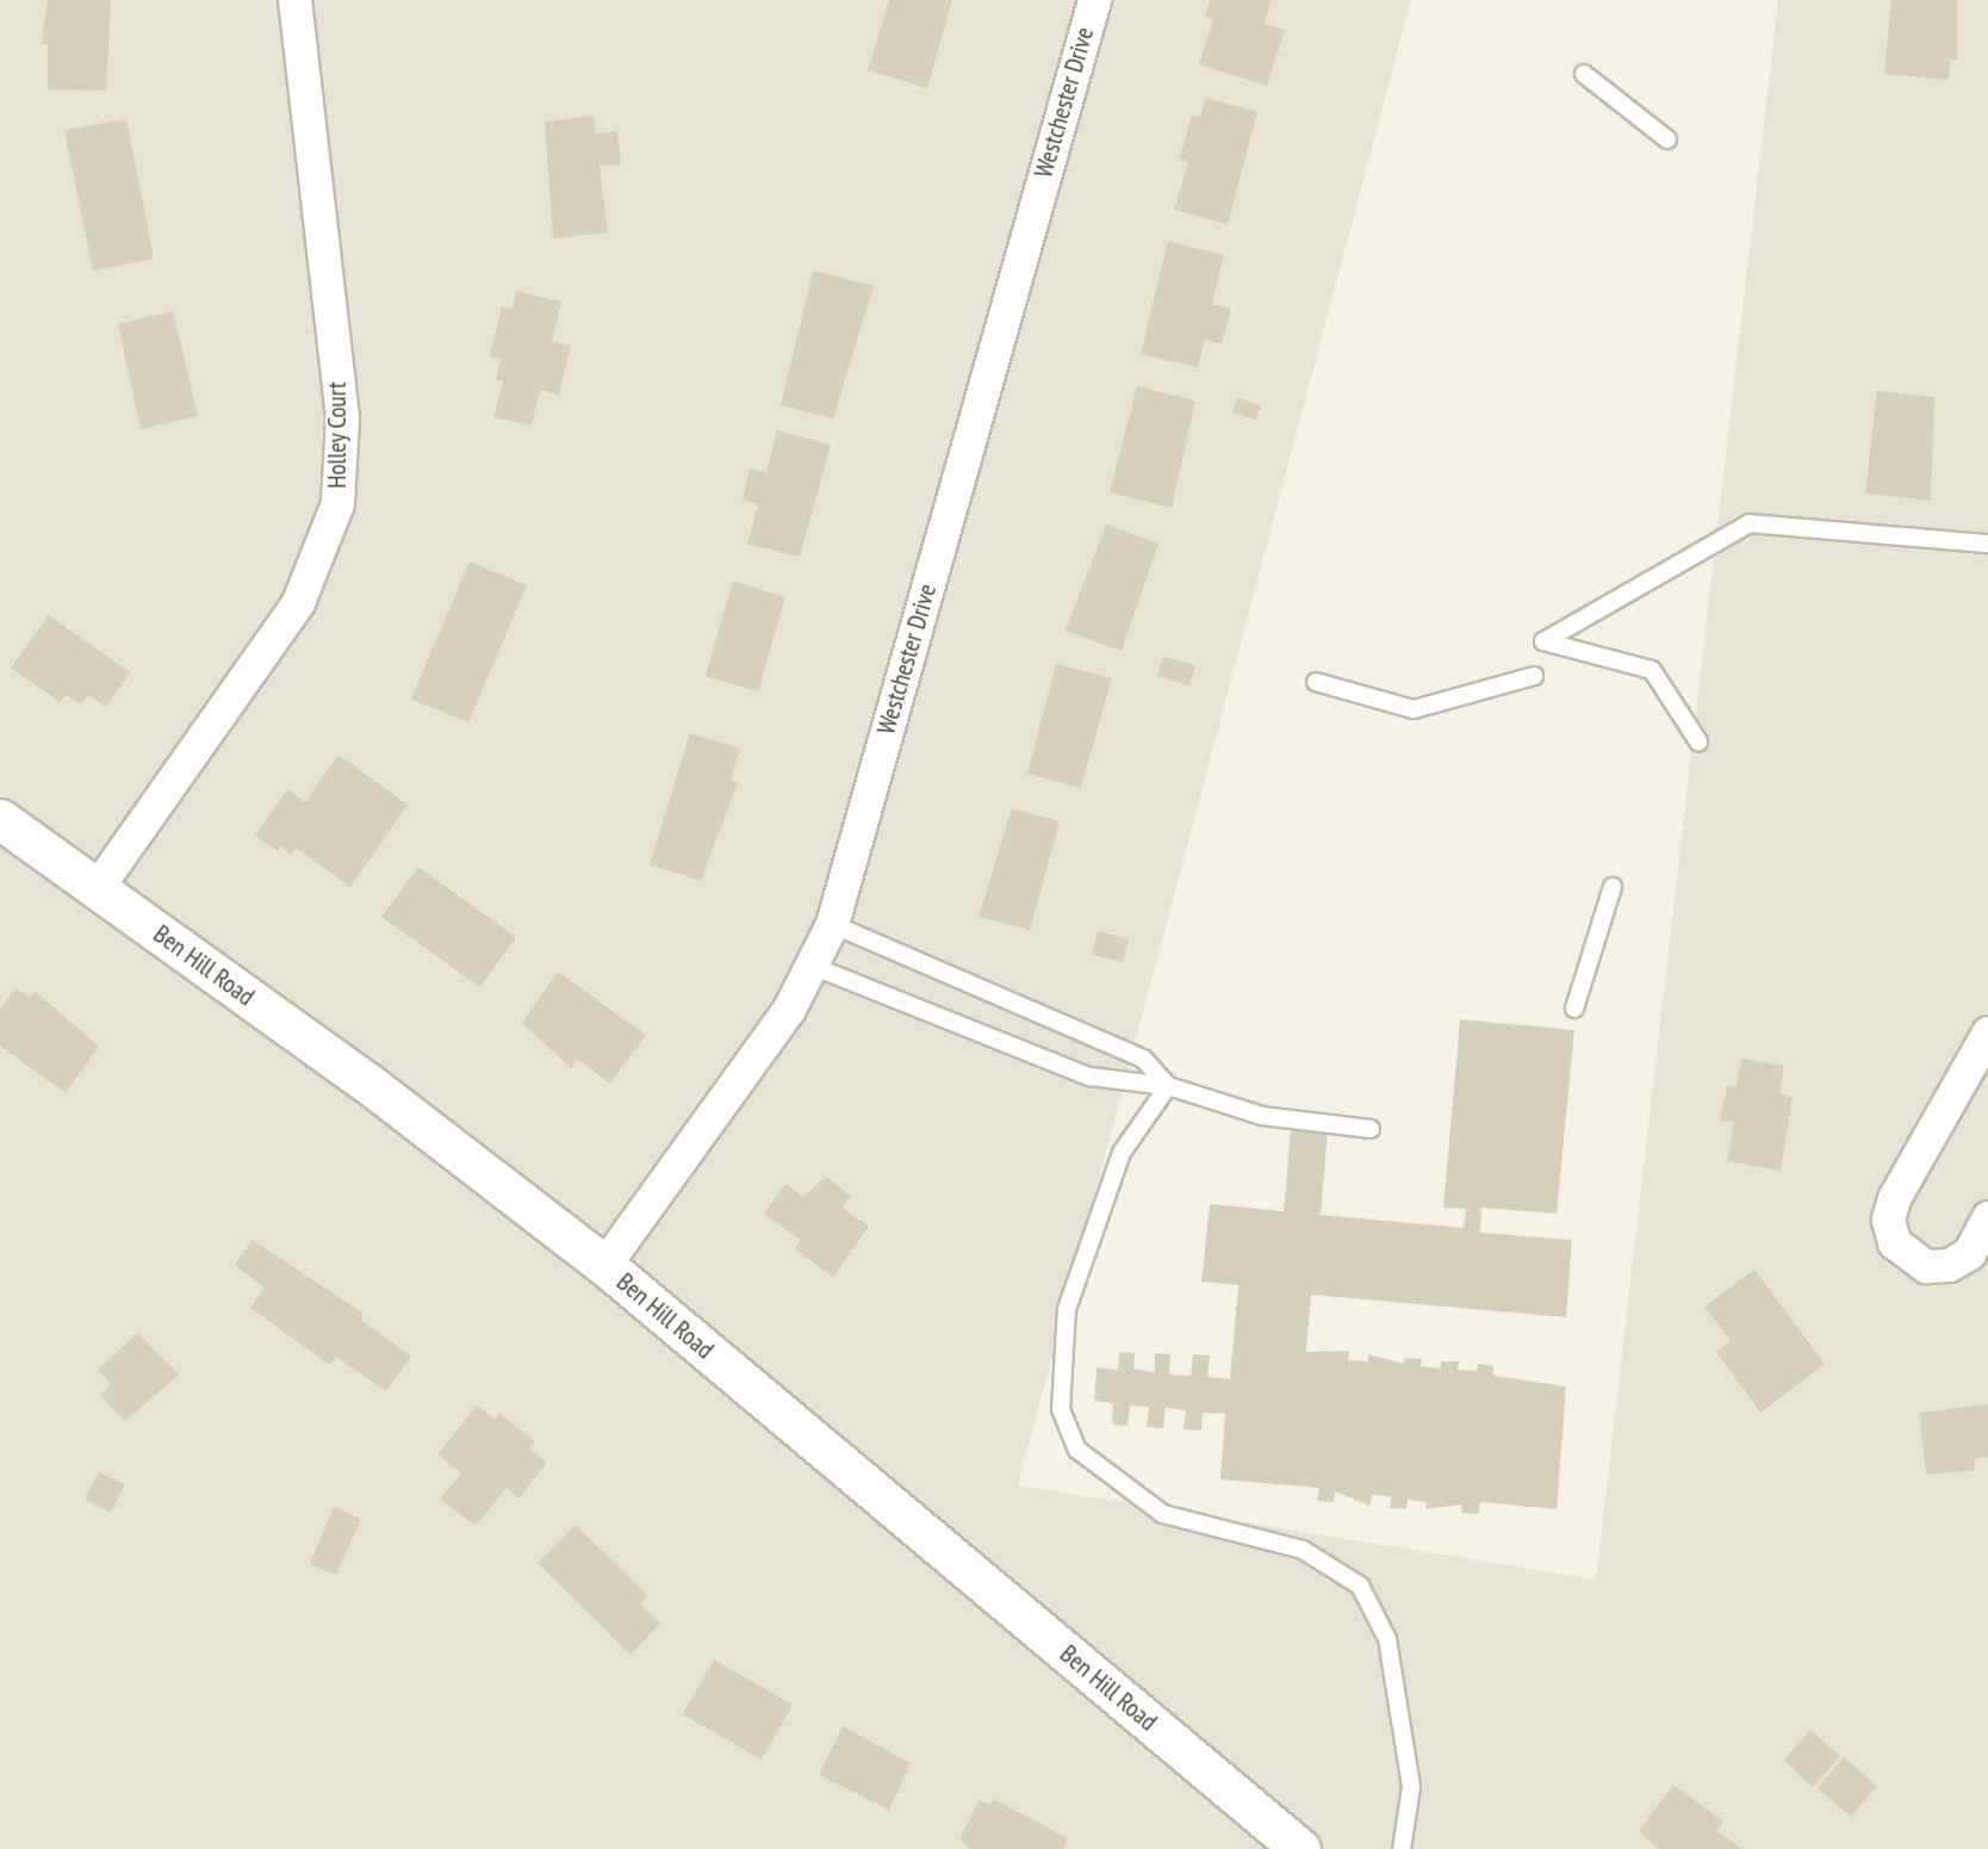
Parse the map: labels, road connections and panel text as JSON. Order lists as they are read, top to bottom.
{
  "streets": {
    "street": ["Westchester Drive", "Holley Court", "Ben Hill Road"]
  },
  "crossings": [
    ["Westchester Drive", "Ben Hill Road"],
    ["Holley Court", "Ben Hill Road"]
  ]
}
